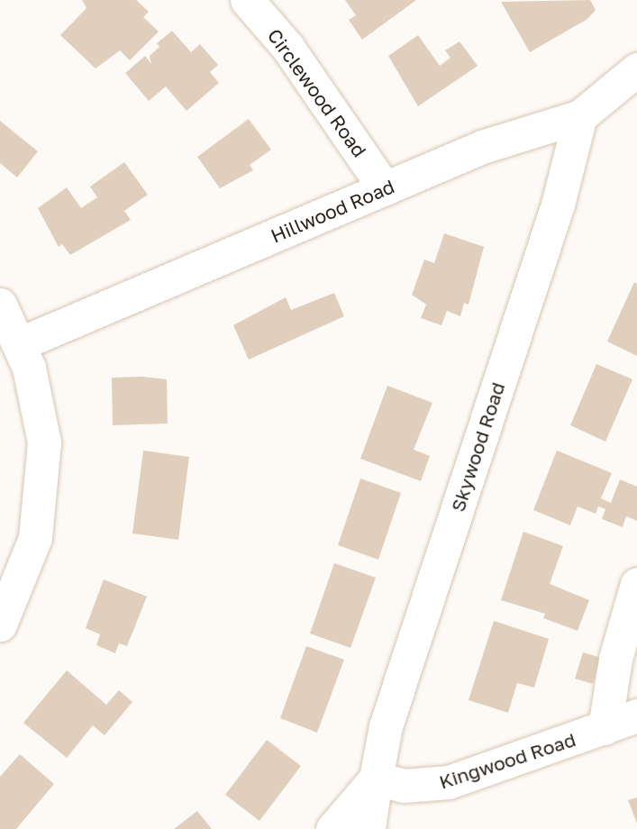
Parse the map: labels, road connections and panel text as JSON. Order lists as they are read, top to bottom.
{
  "streets": {
    "street": [
      "Circlewood Road",
      "Hillwood Road",
      "Skywood Road",
      "Kingwood Road"
    ]
  },
  "crossings": [
    ["Circlewood Road", "Hillwood Road"],
    ["Hillwood Road", "Skywood Road"],
    ["Skywood Road", "Kingwood Road"]
  ]
}
